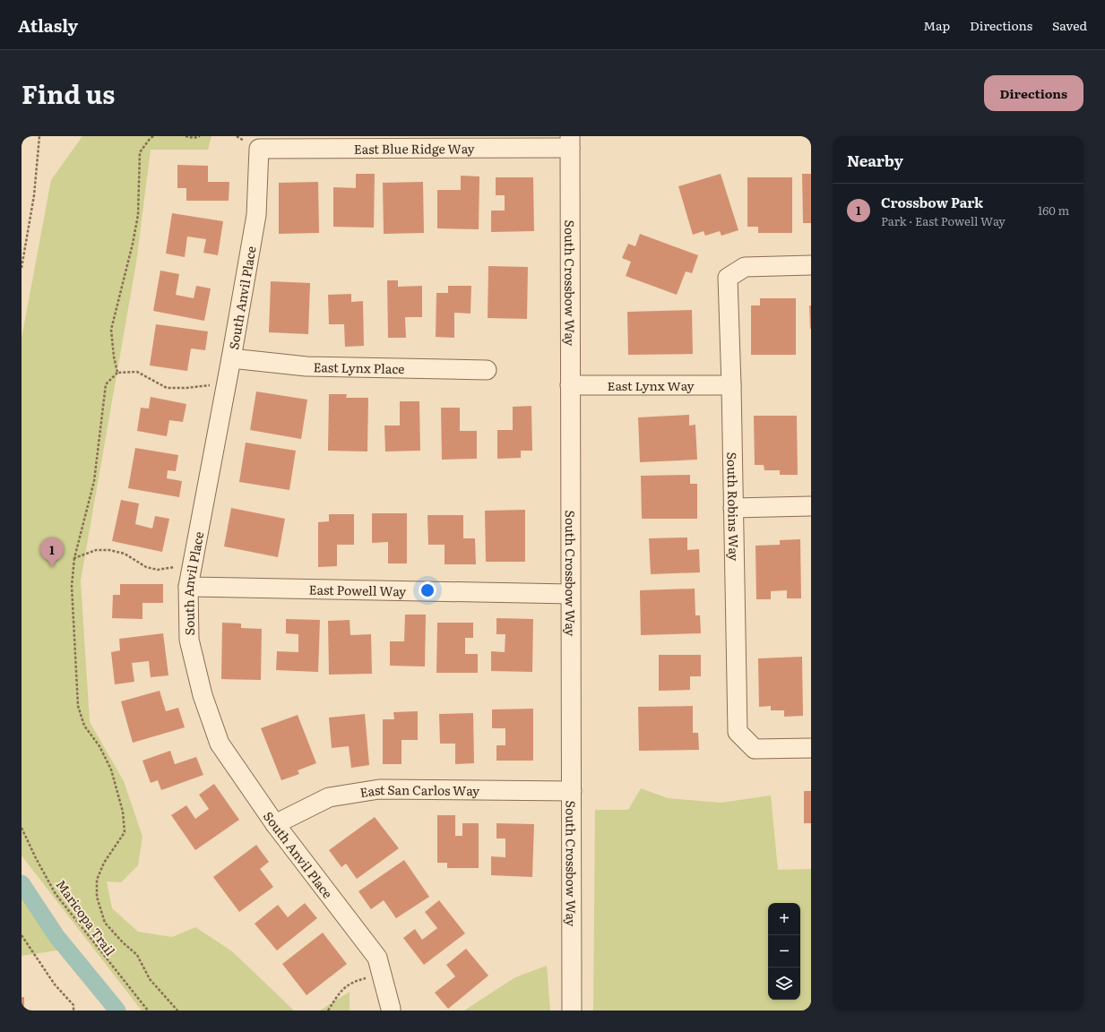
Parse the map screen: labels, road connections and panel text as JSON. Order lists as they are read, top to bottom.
{
  "streets": {
    "street": [
      "East Blue Ridge Way",
      "South Crossbow Way",
      "South Anvil Place",
      "East Lynx Place",
      "East Lynx Way",
      "South Robins Way",
      "East Powell Way",
      "East San Carlos Way"
    ],
    "path": ["Maricopa Trail"]
  },
  "crossings": [
    ["East Blue Ridge Way", "South Crossbow Way"],
    ["East Blue Ridge Way", "South Anvil Place"],
    ["South Crossbow Way", "East Lynx Way"],
    ["South Crossbow Way", "East Powell Way"],
    ["South Crossbow Way", "East San Carlos Way"],
    ["South Anvil Place", "East Lynx Place"],
    ["South Anvil Place", "East Powell Way"],
    ["South Anvil Place", "East San Carlos Way"],
    ["East Lynx Way", "South Robins Way"]
  ],
  "page": {
    "header": "Atlasly",
    "nav": ["Map", "Directions", "Saved"],
    "title": "Find us",
    "buttons": "Directions",
    "heading": "Nearby",
    "list": [
      {
        "mark": "1",
        "name": "Crossbow Park",
        "note": "Park · East Powell Way",
        "value": "160 m"
      }
    ],
    "pins": "1",
    "map_buttons": ["+", "−"]
  }
}
